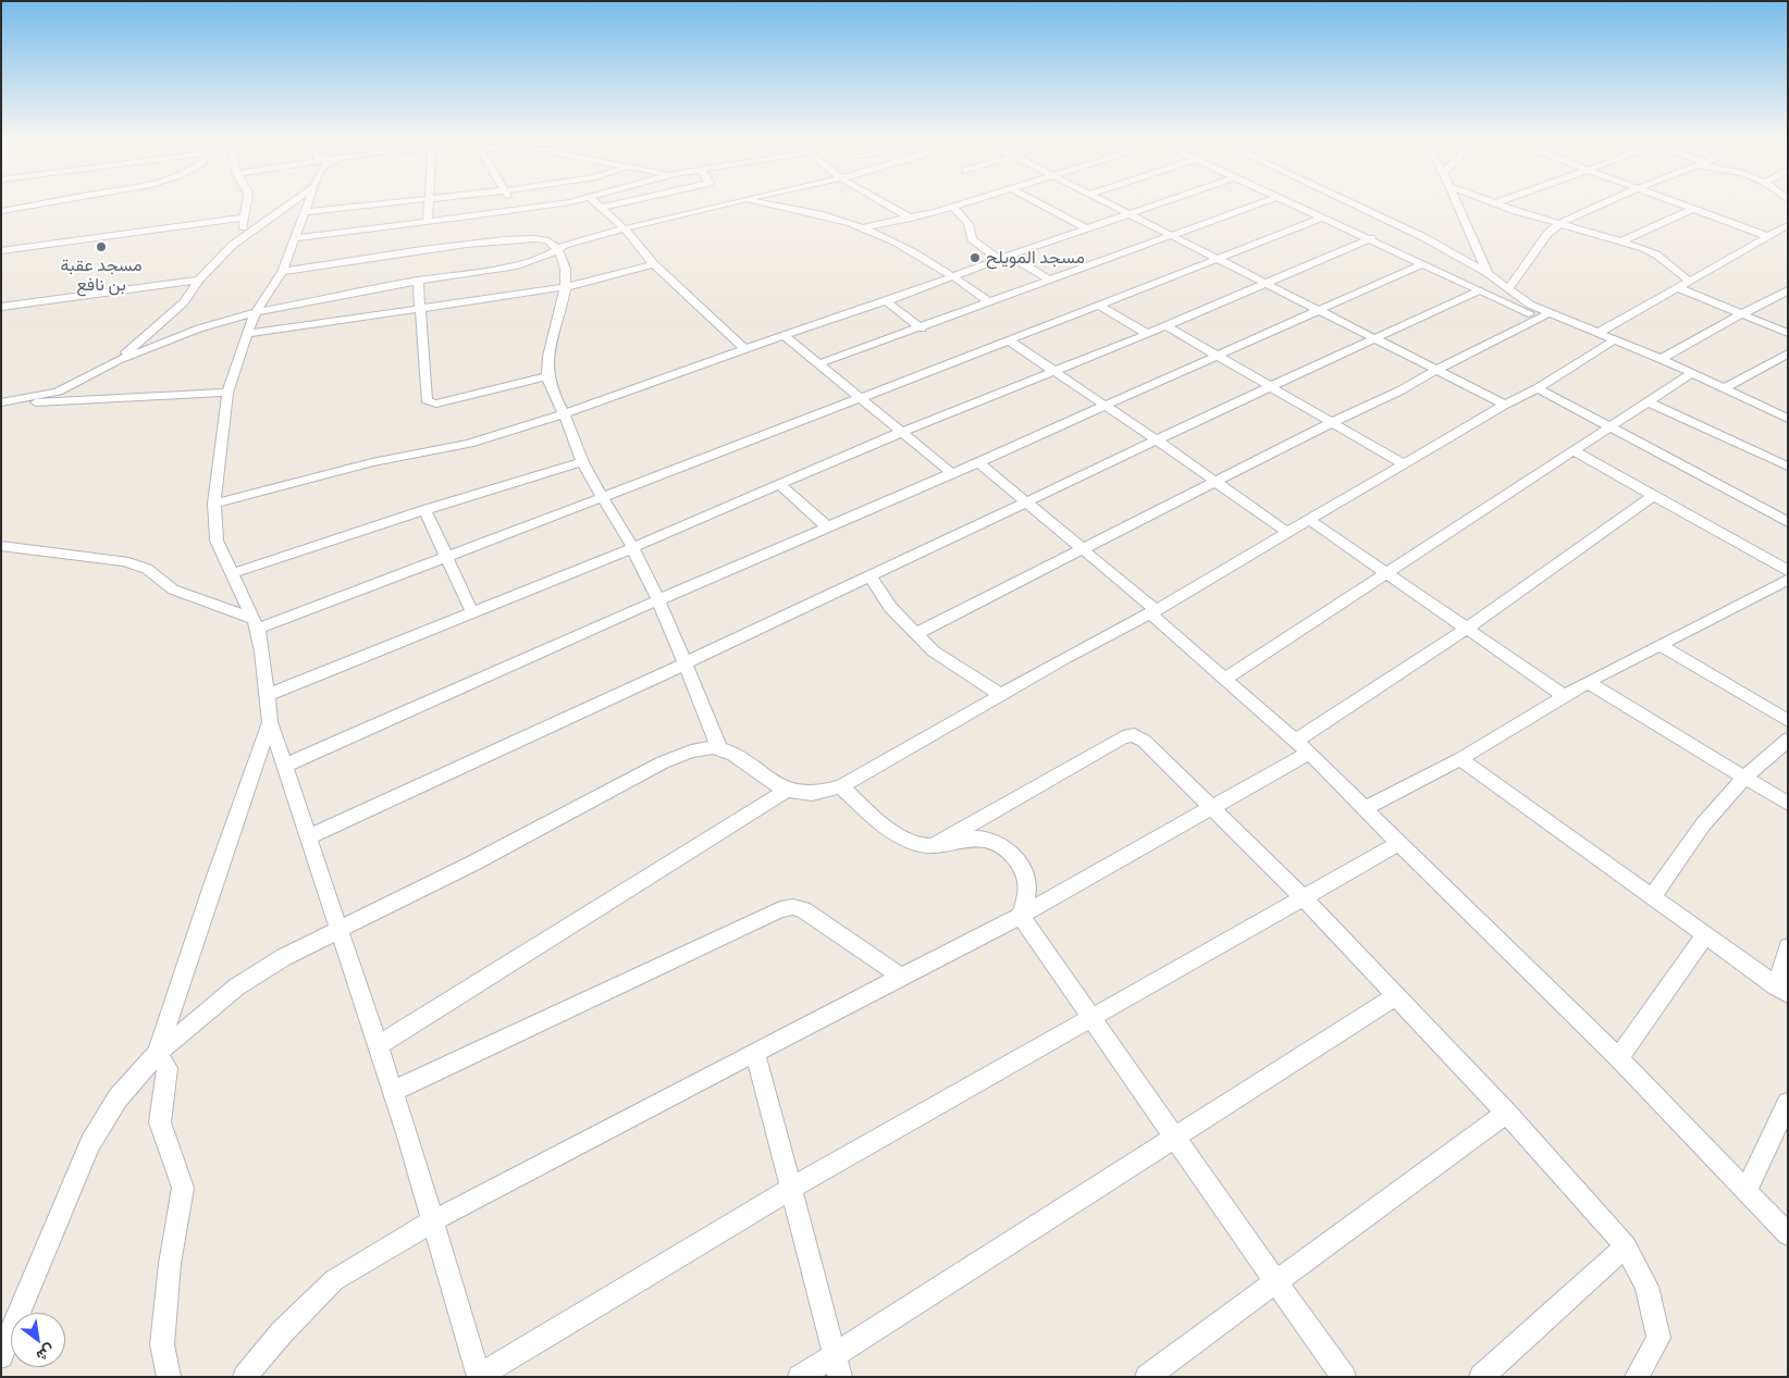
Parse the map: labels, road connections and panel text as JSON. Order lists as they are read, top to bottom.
{
  "places": ["مسجد عقبة بن نافع", "مسجد المويلح"],
  "north": "bottom right"
}
